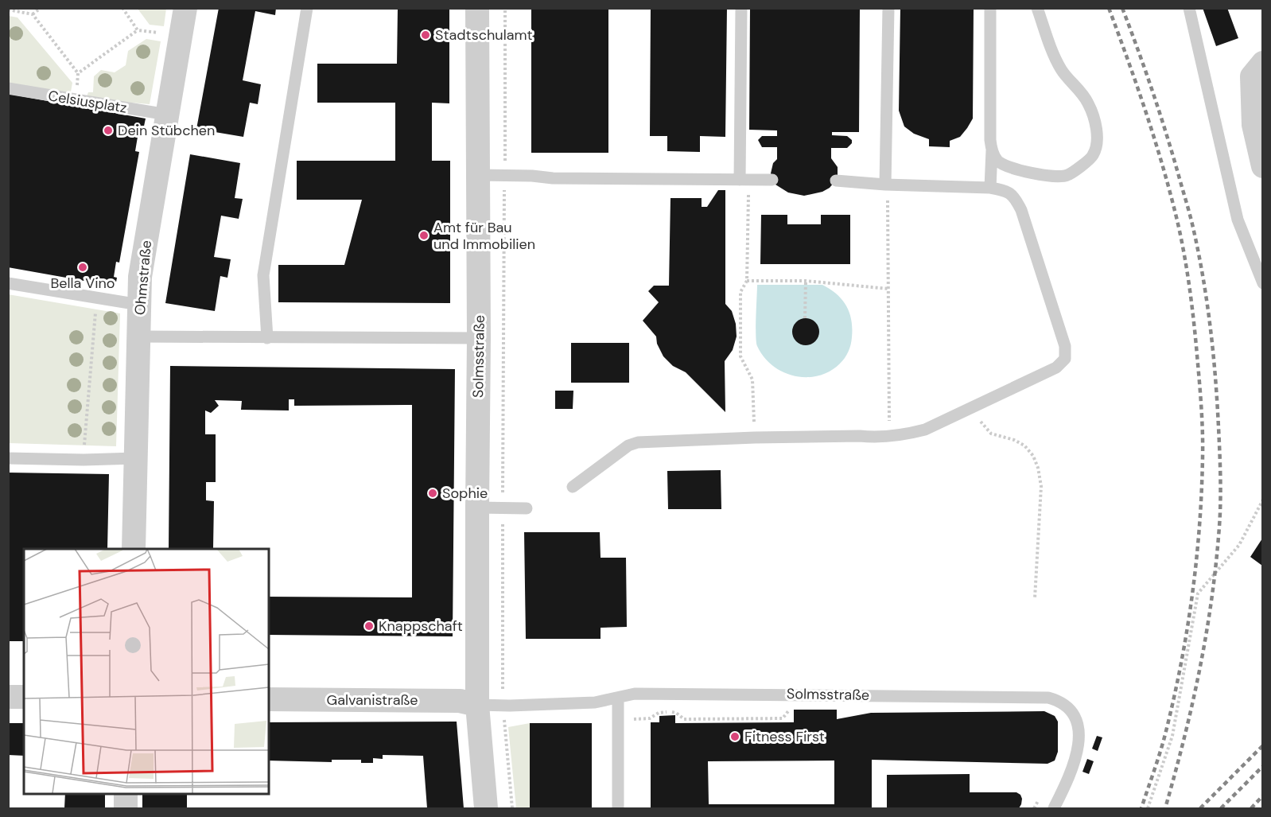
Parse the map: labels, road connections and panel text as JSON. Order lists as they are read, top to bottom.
{
  "streets": {
    "street": ["Ohmstraße", "Solmsstraße", "Galvanistraße"],
    "lane": ["Celsiusplatz"]
  },
  "crossings": [
    ["Celsiusplatz", "Ohmstraße"],
    ["Solmsstraße", "Galvanistraße"]
  ],
  "places": [
    "Stadtschulamt",
    "Dein Stübchen",
    "Amt für Bau und Immobilien",
    "Bella Vino",
    "Sophie",
    "Knappschaft",
    "Fitness First"
  ]
}
